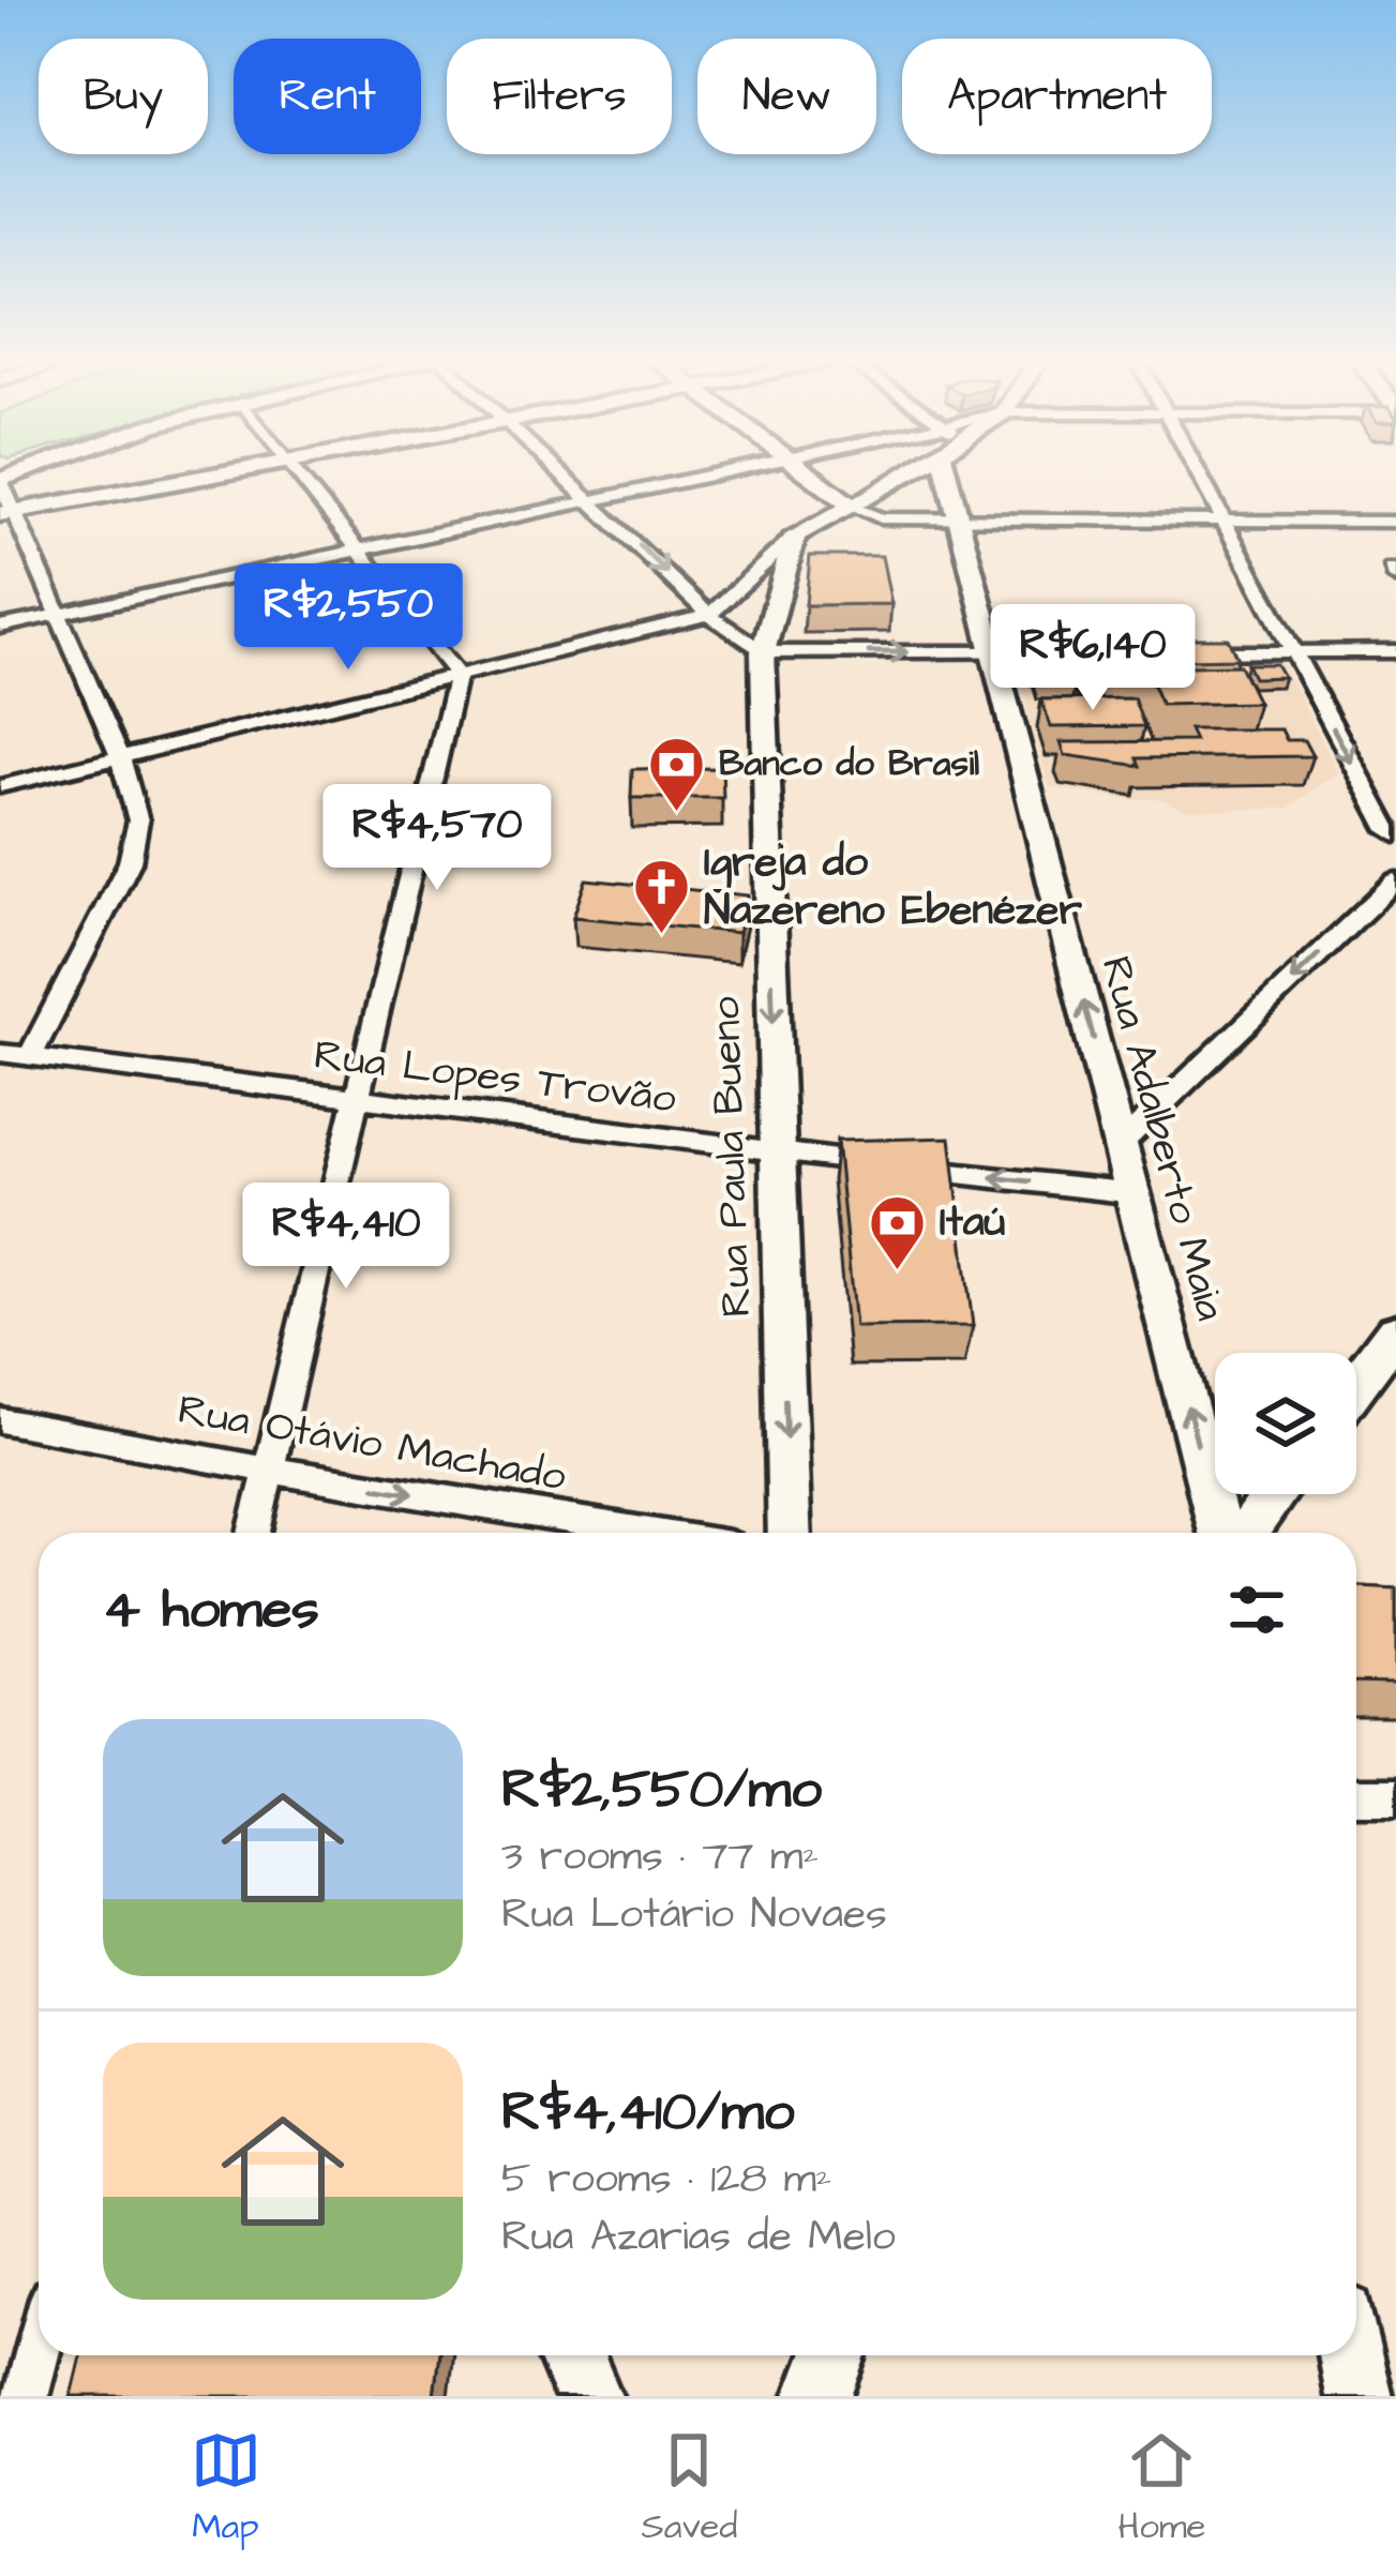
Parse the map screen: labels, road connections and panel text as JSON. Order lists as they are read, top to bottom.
{
  "streets": {
    "main road": ["Rua Adalberto Maia", "Rua Paula Bueno"],
    "street": ["Rua Lopes Trovão", "Rua Otávio Machado"]
  },
  "crossings": [
    ["Rua Lopes Trovão", "Rua Adalberto Maia"],
    ["Rua Lopes Trovão", "Rua Paula Bueno"]
  ],
  "one_way": ["Rua Adalberto Maia", "Rua Paula Bueno", "Rua Otávio Machado"],
  "places": {
    "bank": ["Banco do Brasil", "Itaú"],
    "church": ["Igreja do Nazereno Ebenézer"]
  },
  "page": {
    "chip": [
      "Buy",
      "Rent",
      "Filters",
      "New",
      "Apartment"
    ],
    "price": [
      "R$2,550",
      "R$6,140",
      "R$4,570",
      "R$4,410"
    ],
    "heading": "4 homes",
    "list": [
      {
        "name": "R$2,550/mo",
        "note": "3 rooms · 77 m² · Rua Lotário Novaes"
      },
      {
        "name": "R$4,410/mo",
        "note": "5 rooms · 128 m² · Rua Azarias de Melo"
      }
    ],
    "tabs": ["Map", "Saved", "Home"]
  }
}
